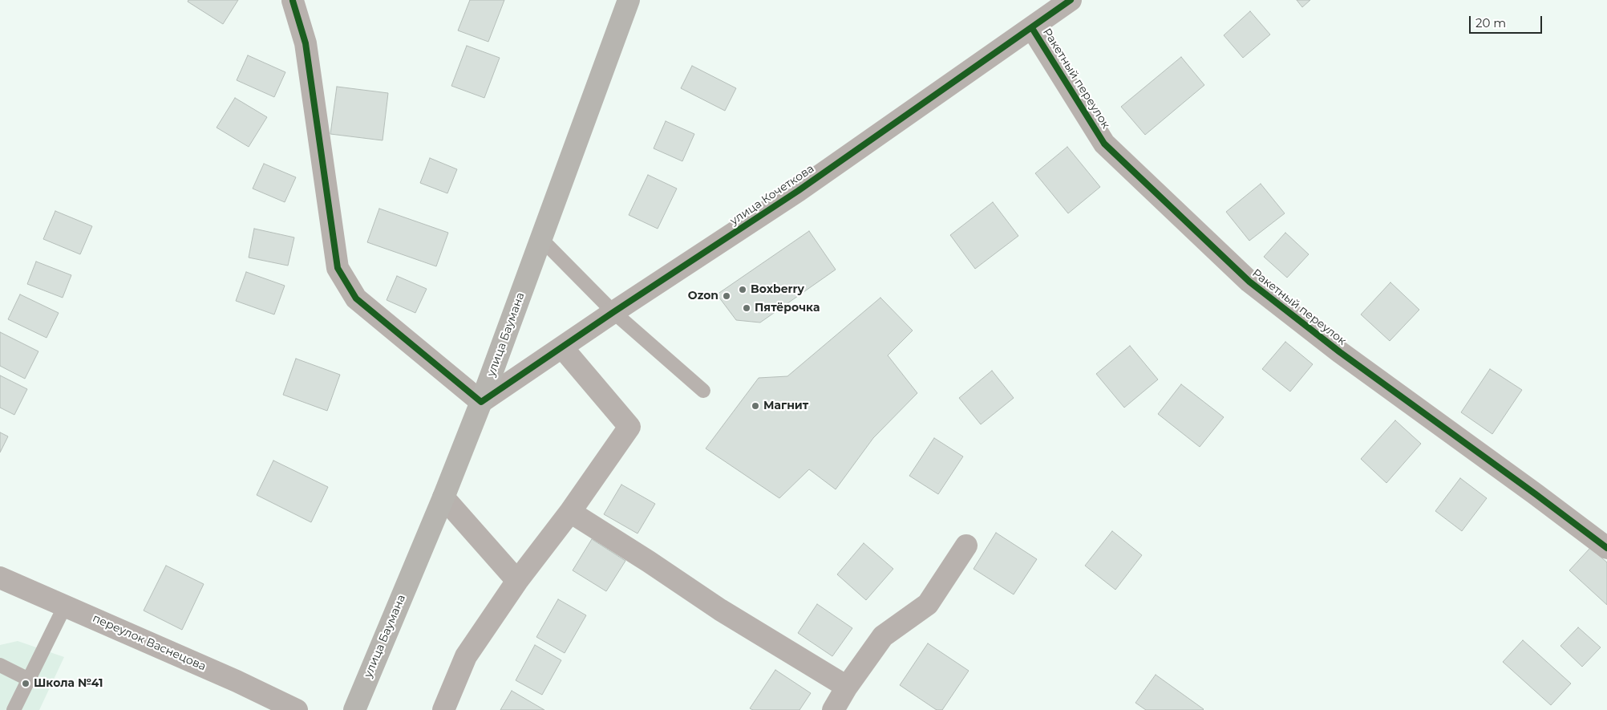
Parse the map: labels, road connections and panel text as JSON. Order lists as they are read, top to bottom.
{
  "streets": {
    "main road": ["улица Баумана"],
    "street": ["Ракетный переулок", "улица Кочеткова", "переулок Васнецова"]
  },
  "crossings": [
    ["Ракетный переулок", "улица Кочеткова"],
    ["улица Кочеткова", "улица Баумана"]
  ],
  "places": [
    "Boxberry",
    "Ozon",
    "Пятёрочка",
    "Магнит",
    "Школа №41"
  ],
  "scale_bar": "20 m"
}
